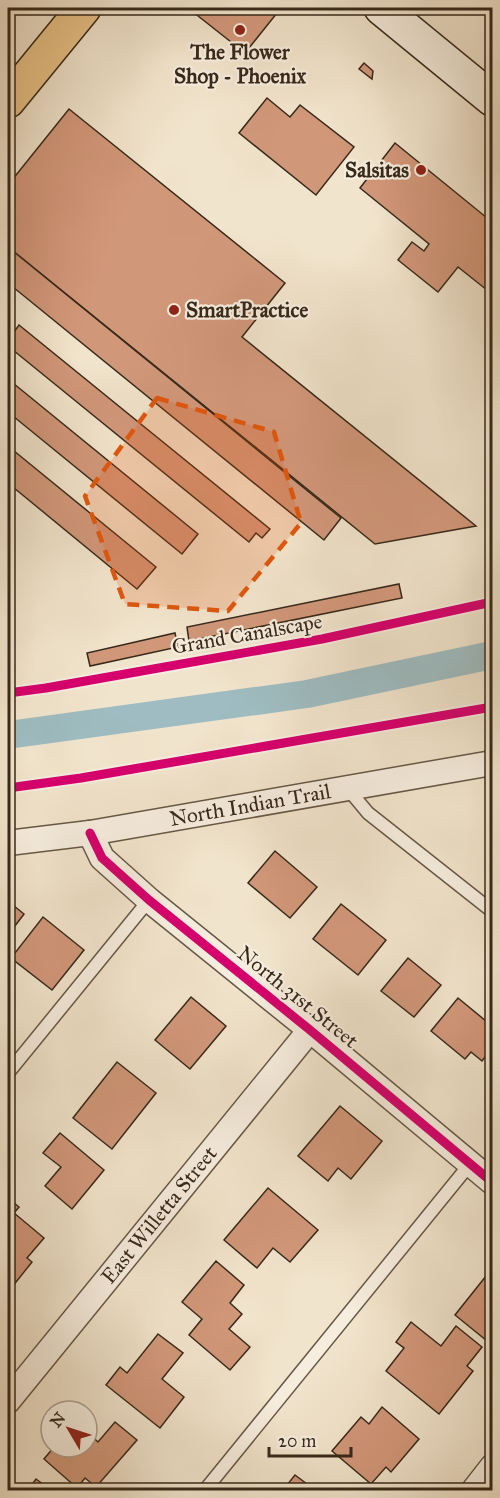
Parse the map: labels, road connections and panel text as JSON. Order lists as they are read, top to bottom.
{
  "streets": {
    "street": ["North Indian Trail", "North 31st Street", "East Willetta Street"],
    "cycle path": ["Grand Canalscape"]
  },
  "crossings": [
    ["North Indian Trail", "North 31st Street"],
    ["North 31st Street", "East Willetta Street"]
  ],
  "places": ["The Flower Shop - Phoenix", "Salsitas", "SmartPractice"],
  "scale_bar": "20 m",
  "north": "top left"
}
